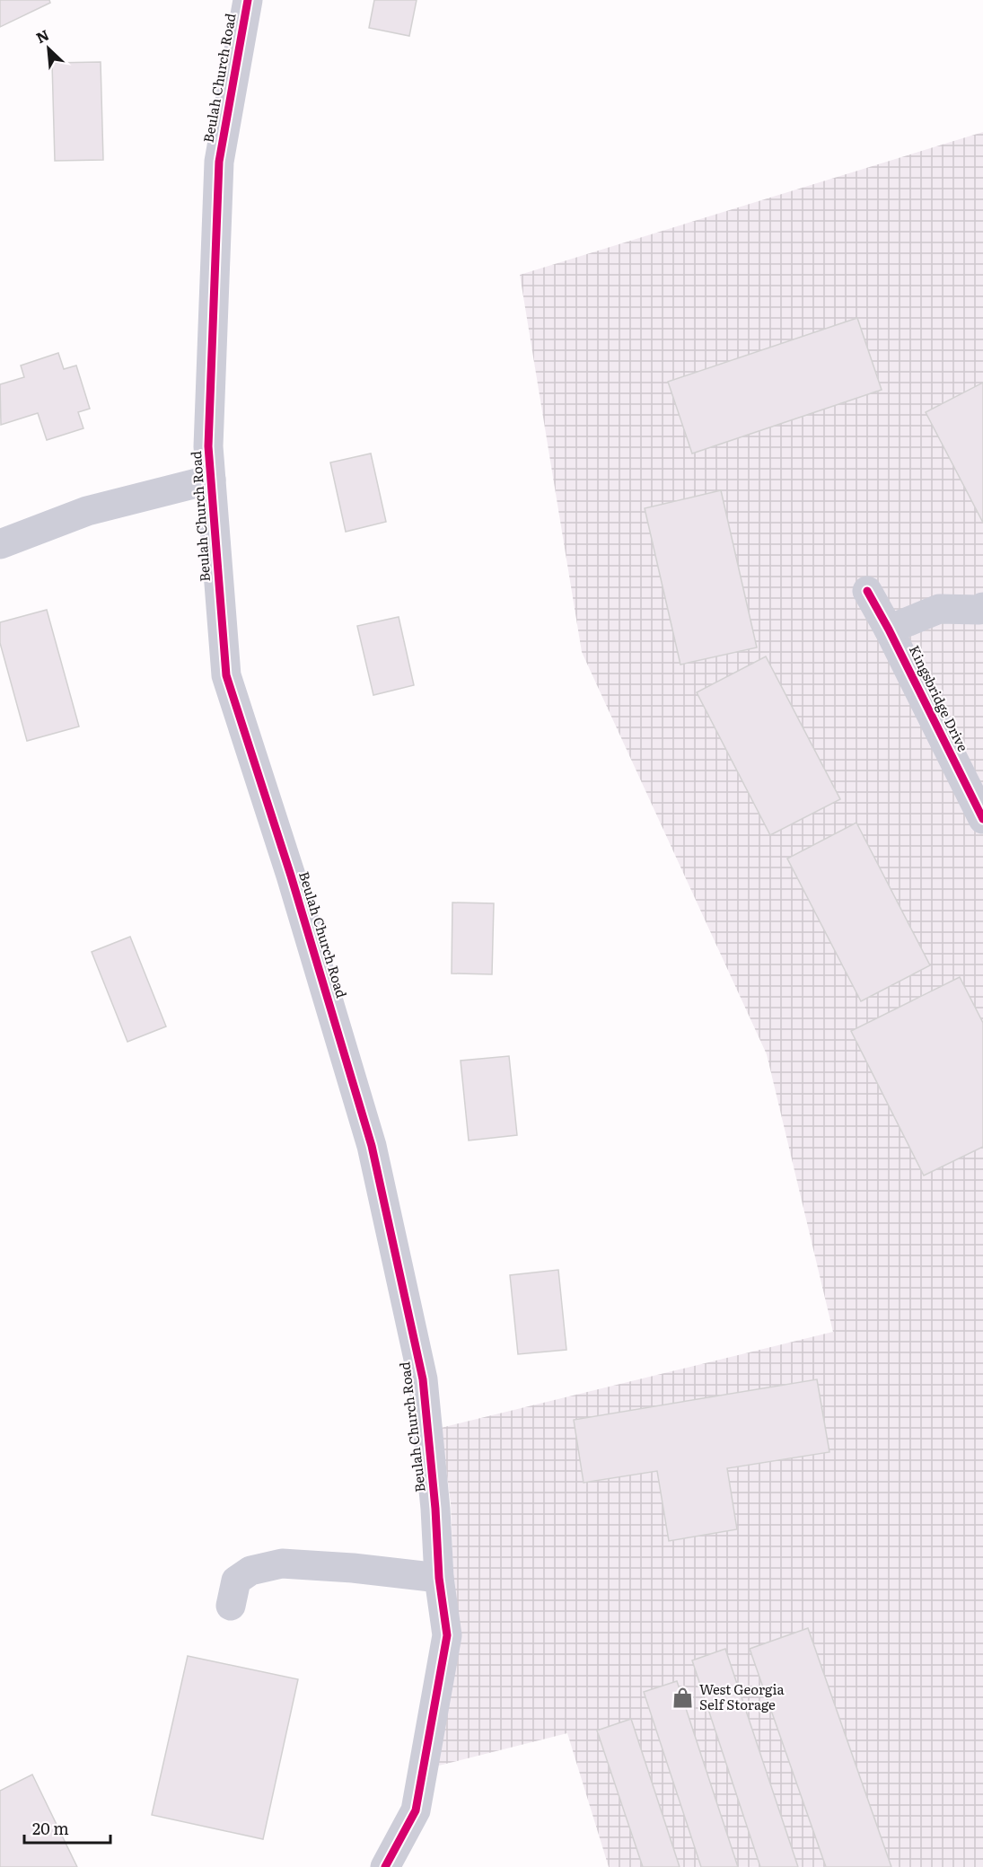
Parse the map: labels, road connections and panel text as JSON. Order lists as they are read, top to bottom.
{
  "streets": {
    "street": ["Beulah Church Road", "Kingsbridge Drive"]
  },
  "places": {
    "shop": ["West Georgia Self Storage"]
  },
  "scale_bar": "20 m",
  "north": "top left"
}
